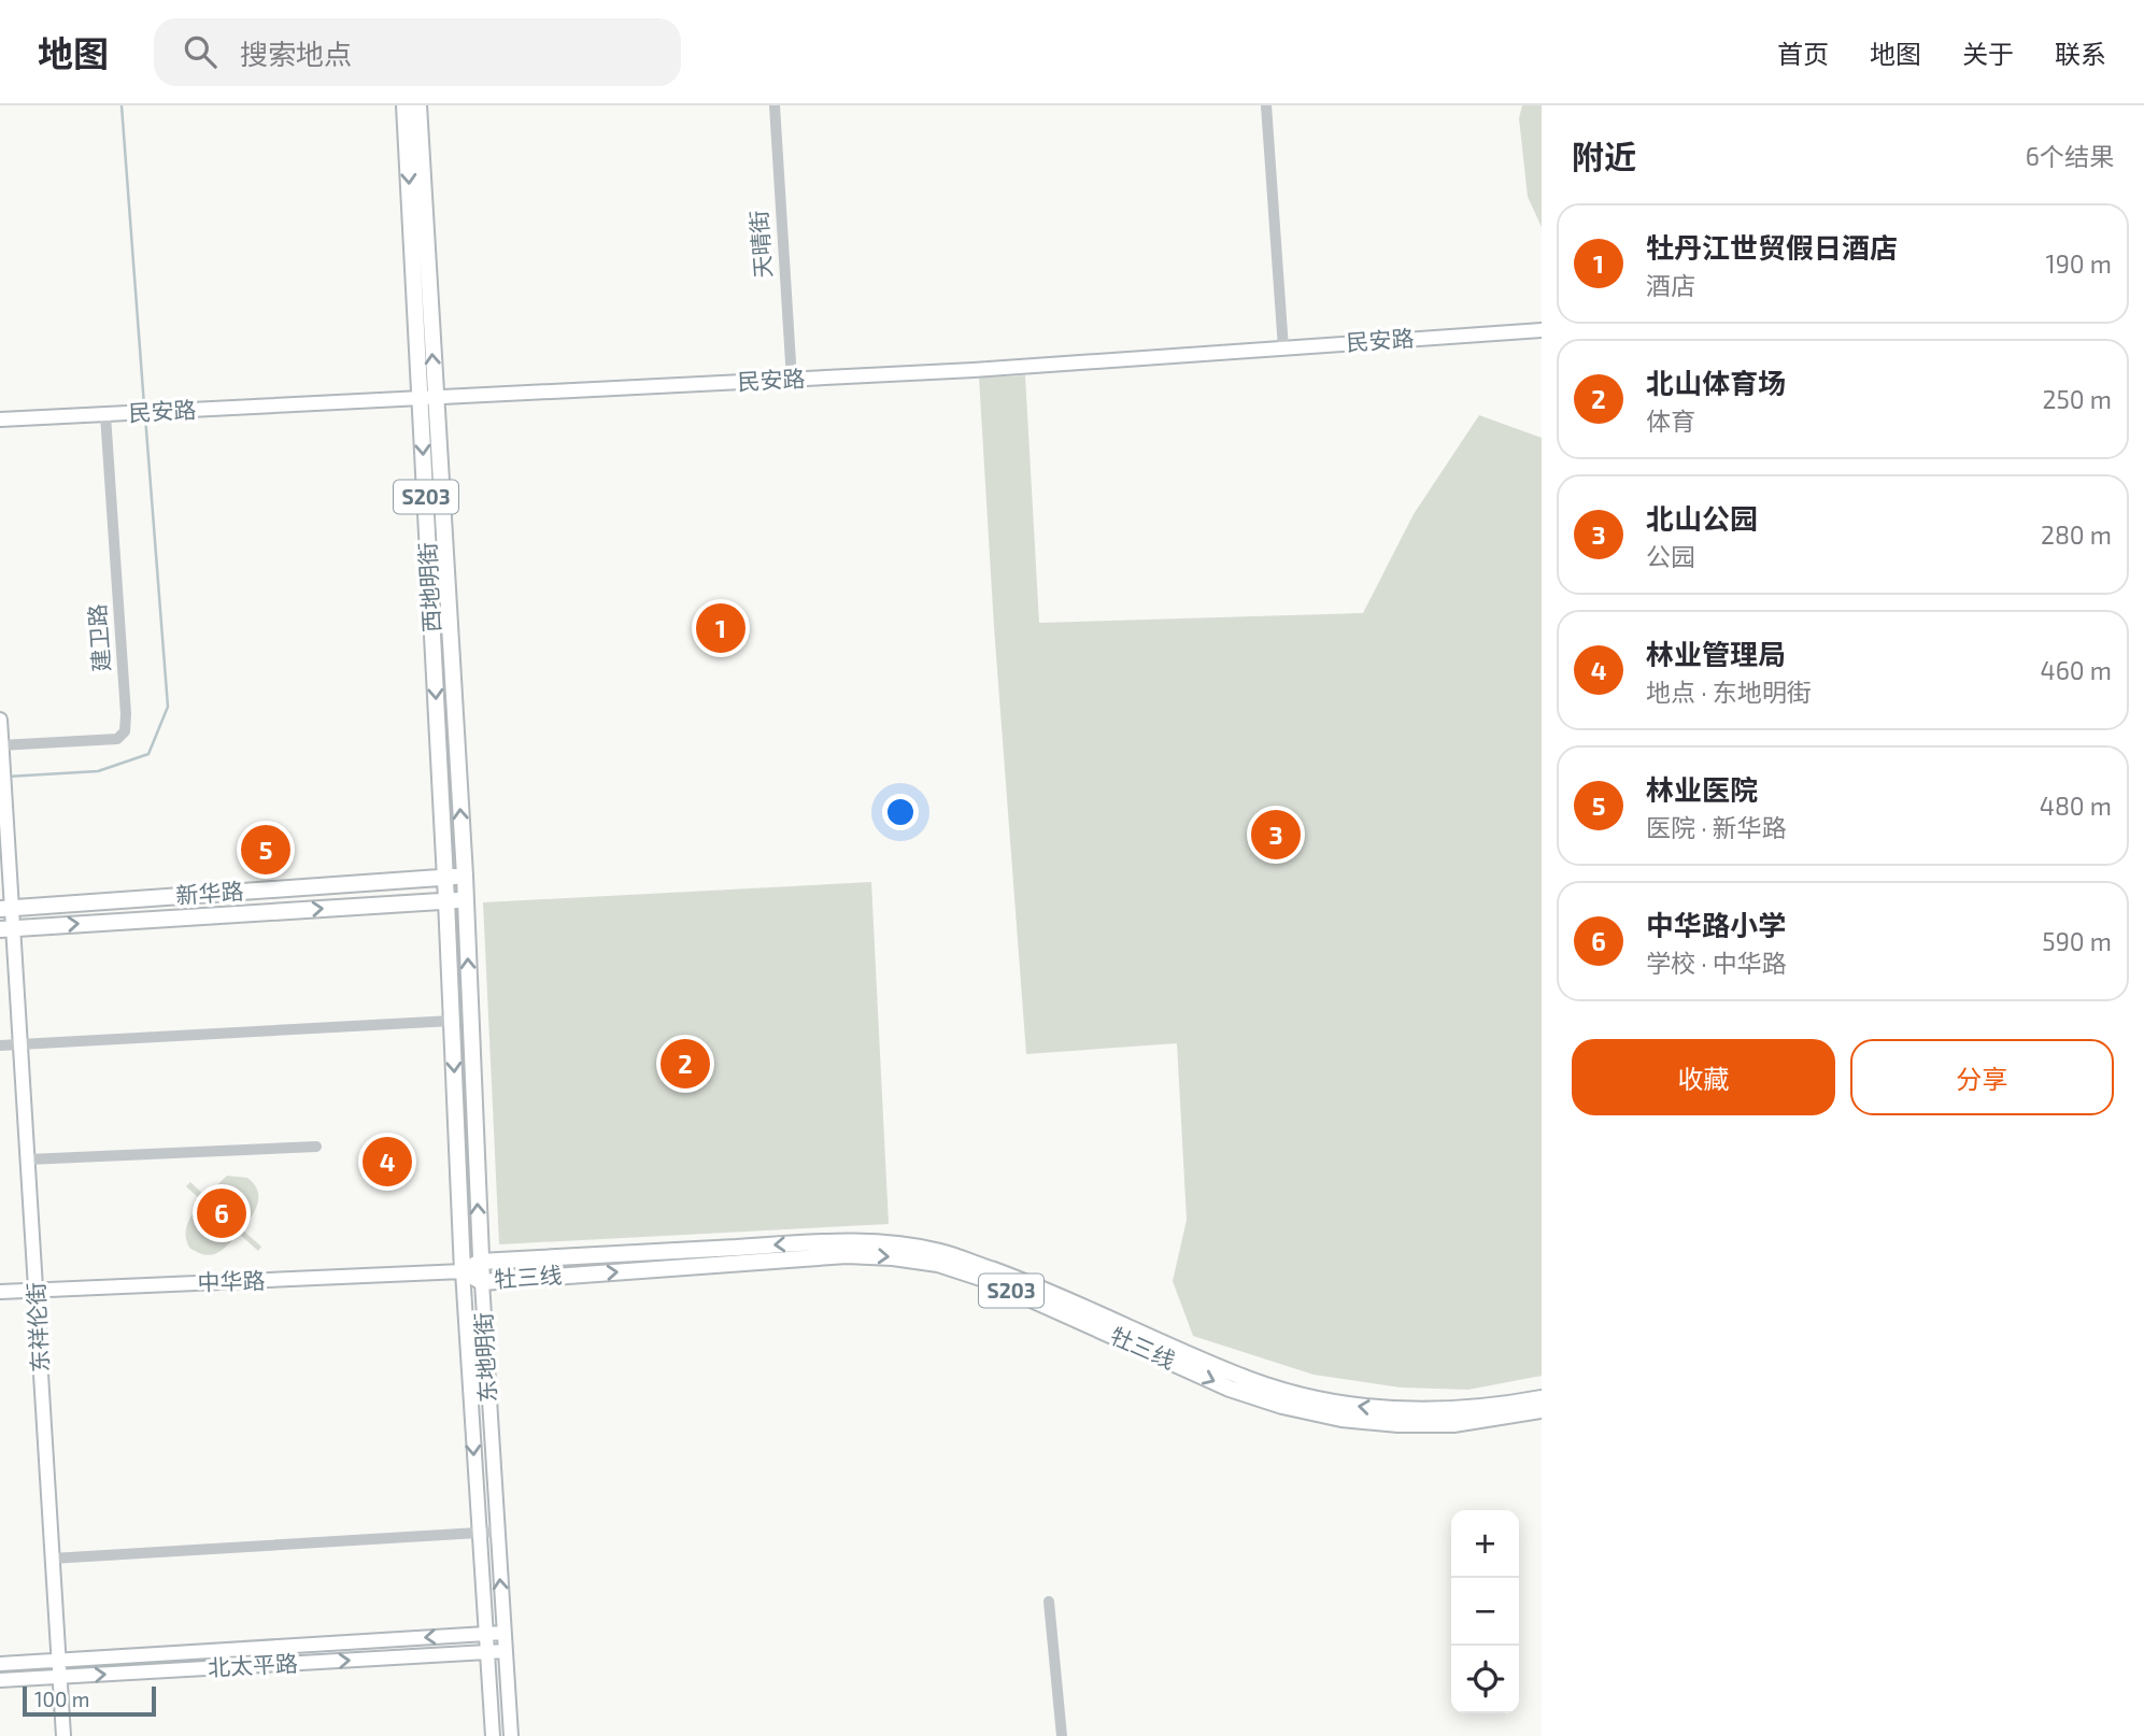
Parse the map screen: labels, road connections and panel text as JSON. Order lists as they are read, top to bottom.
{
  "streets": {
    "main road": [
      "S203",
      "西地明街",
      "新华路",
      "牡三线",
      "东地明街"
    ],
    "street": [
      "天晴街",
      "民安路",
      "建卫路",
      "中华路",
      "东祥伦街",
      "北太平路"
    ]
  },
  "crossings": [
    ["天晴街", "民安路"],
    ["民安路", "西地明街"],
    ["民安路", "建卫路"],
    ["西地明街", "新华路"],
    ["西地明街", "东地明街"],
    ["建卫路", "东祥伦街"],
    ["新华路", "东祥伦街"],
    ["新华路", "东地明街"],
    ["牡三线", "中华路"],
    ["牡三线", "东地明街"],
    ["中华路", "东祥伦街"],
    ["中华路", "东地明街"],
    ["东祥伦街", "北太平路"],
    ["东地明街", "北太平路"]
  ],
  "scale_bar": "100 m",
  "page": {
    "header": "地图",
    "search": "搜索地点",
    "nav": [
      "首页",
      "地图",
      "关于",
      "联系"
    ],
    "heading": ["附近", "6个结果"],
    "list": [
      {
        "mark": "1",
        "name": "牡丹江世贸假日酒店",
        "note": "酒店",
        "value": "190 m"
      },
      {
        "mark": "2",
        "name": "北山体育场",
        "note": "体育",
        "value": "250 m"
      },
      {
        "mark": "3",
        "name": "北山公园",
        "note": "公园",
        "value": "280 m"
      },
      {
        "mark": "4",
        "name": "林业管理局",
        "note": "地点 · 东地明街",
        "value": "460 m"
      },
      {
        "mark": "5",
        "name": "林业医院",
        "note": "医院 · 新华路",
        "value": "480 m"
      },
      {
        "mark": "6",
        "name": "中华路小学",
        "note": "学校 · 中华路",
        "value": "590 m"
      }
    ],
    "pins": [
      "1",
      "3",
      "5",
      "2",
      "4",
      "6"
    ],
    "buttons": ["收藏", "分享"],
    "map_buttons": ["+", "−"],
    "scale": "100 m"
  }
}
